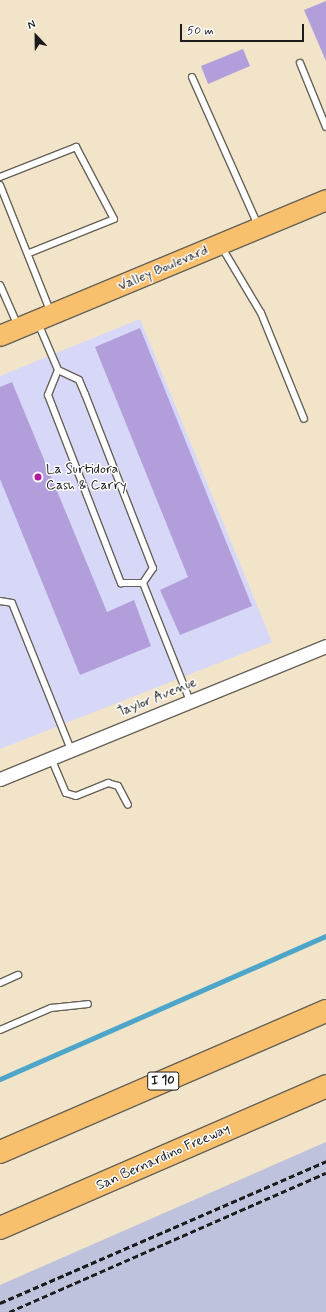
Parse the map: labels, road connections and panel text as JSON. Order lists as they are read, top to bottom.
{
  "streets": {
    "highway": ["I 10", "San Bernardino Freeway"],
    "main road": ["Valley Boulevard"],
    "street": ["Taylor Avenue"]
  },
  "places": ["La Surtidora Cash & Carry"],
  "scale_bar": "50 m",
  "north": "top"
}
